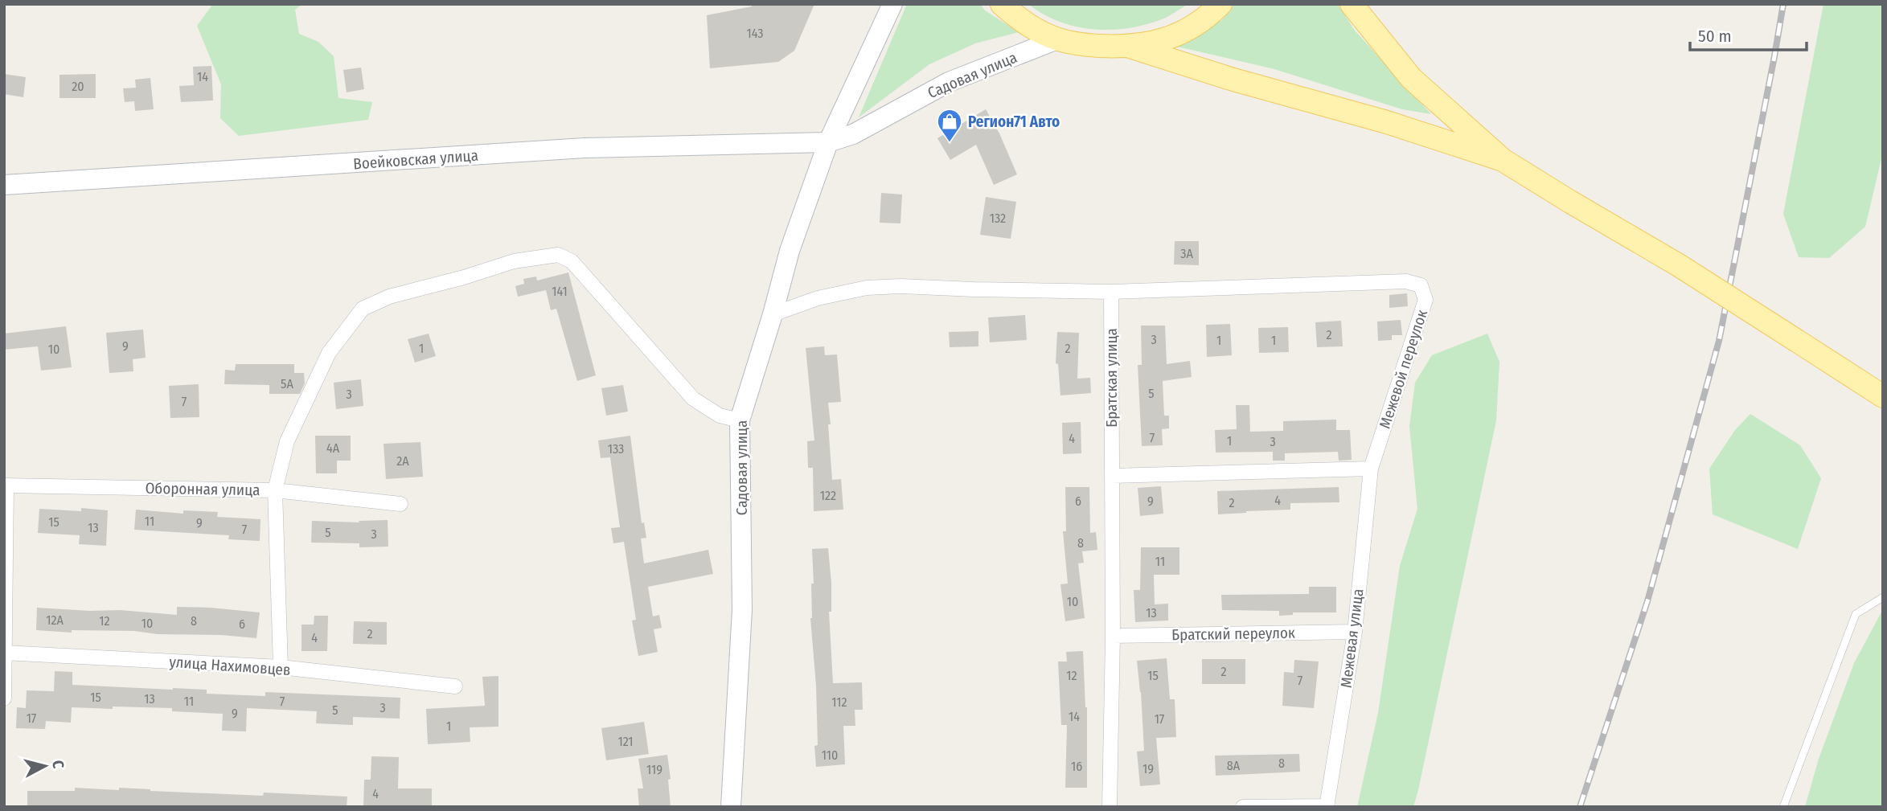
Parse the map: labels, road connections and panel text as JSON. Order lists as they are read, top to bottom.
{
  "streets": {
    "main road": ["Садовая улица", "Воейковская улица"],
    "street": [
      "Межевой переулок",
      "Братская улица",
      "Оборонная улица",
      "Братский переулок",
      "Межевая улица",
      "улица Нахимовцев"
    ]
  },
  "crossings": [
    ["Садовая улица", "Воейковская улица"],
    ["Межевой переулок", "Братская улица"],
    ["Межевой переулок", "Межевая улица"],
    ["Братская улица", "Братский переулок"],
    ["Братский переулок", "Межевая улица"]
  ],
  "places": {
    "shop": ["Регион71 Авто"]
  },
  "house_numbers": [
    "143",
    "14",
    "20",
    "132",
    "3А",
    "141",
    "2",
    "3",
    "1",
    "1",
    "9",
    "1",
    "2",
    "10",
    "5А",
    "5",
    "3",
    "7",
    "7",
    "4",
    "1",
    "3",
    "4А",
    "133",
    "2А",
    "122",
    "4",
    "6",
    "9",
    "2",
    "11",
    "15",
    "9",
    "13",
    "7",
    "5",
    "3",
    "8",
    "11",
    "10",
    "13",
    "12А",
    "12",
    "8",
    "10",
    "6",
    "2",
    "4",
    "2",
    "12",
    "15",
    "7",
    "15",
    "13",
    "11",
    "7",
    "112",
    "3",
    "5",
    "9",
    "14",
    "17",
    "17",
    "1",
    "121",
    "110",
    "8",
    "8А",
    "16",
    "19",
    "119",
    "4"
  ],
  "scale_bar": "50 m",
  "north": "right"
}
